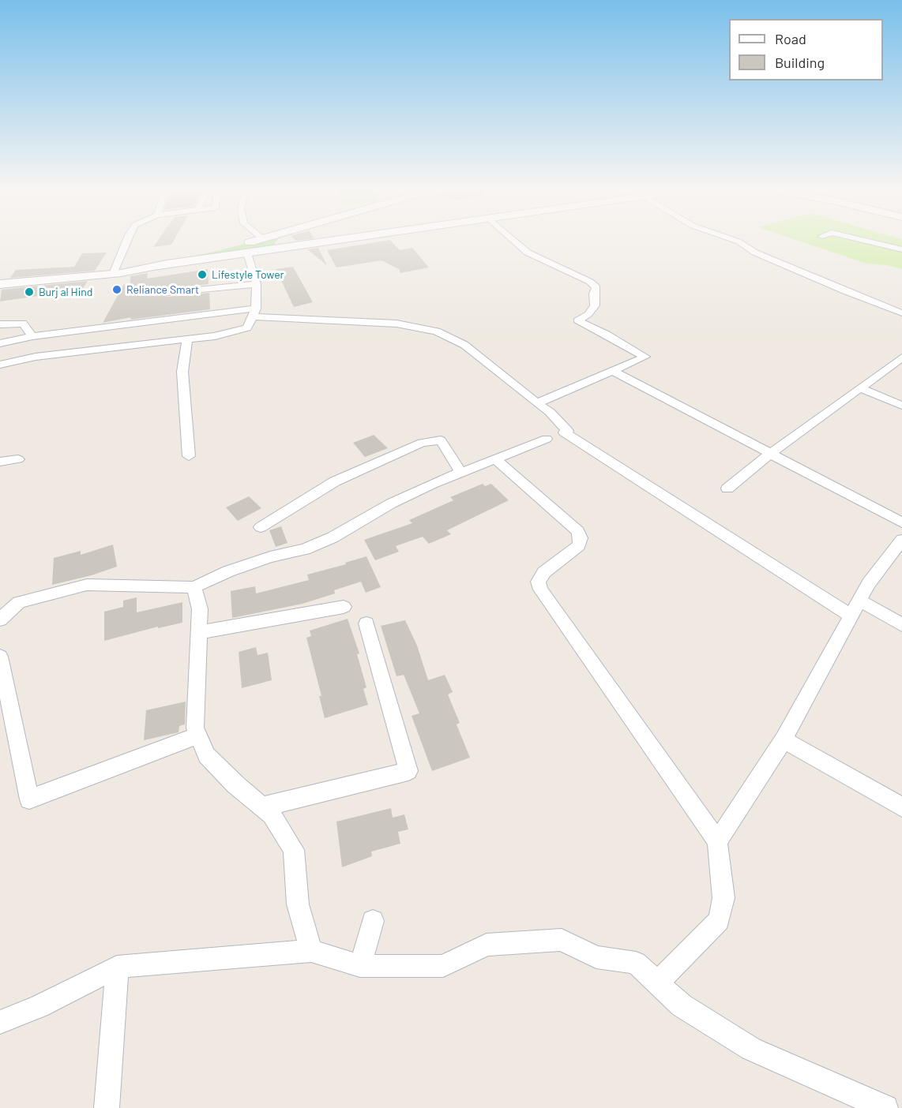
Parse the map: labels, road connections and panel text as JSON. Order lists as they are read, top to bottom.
{
  "places": ["Lifestyle Tower", "Reliance Smart", "Burj al Hind"],
  "legend": ["Road", "Building"]
}
